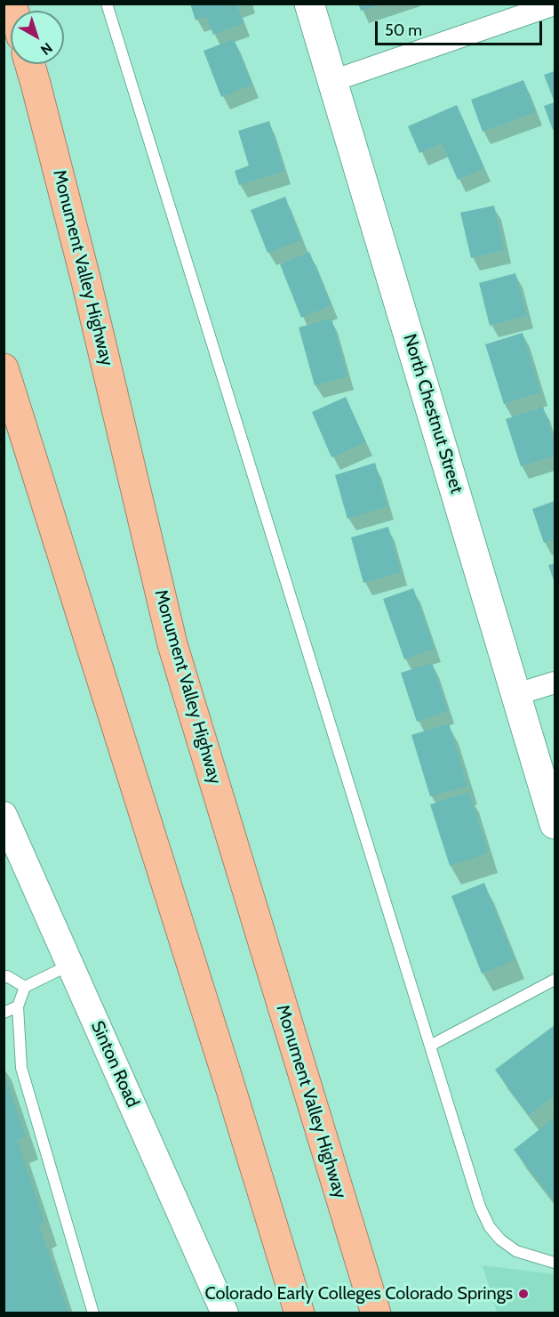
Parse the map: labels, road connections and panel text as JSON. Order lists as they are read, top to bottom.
{
  "streets": {
    "highway": ["Monument Valley Highway"],
    "main road": ["North Chestnut Street"],
    "street": ["Sinton Road"]
  },
  "places": ["Colorado Early Colleges Colorado Springs"],
  "scale_bar": "50 m",
  "north": "bottom right"
}
